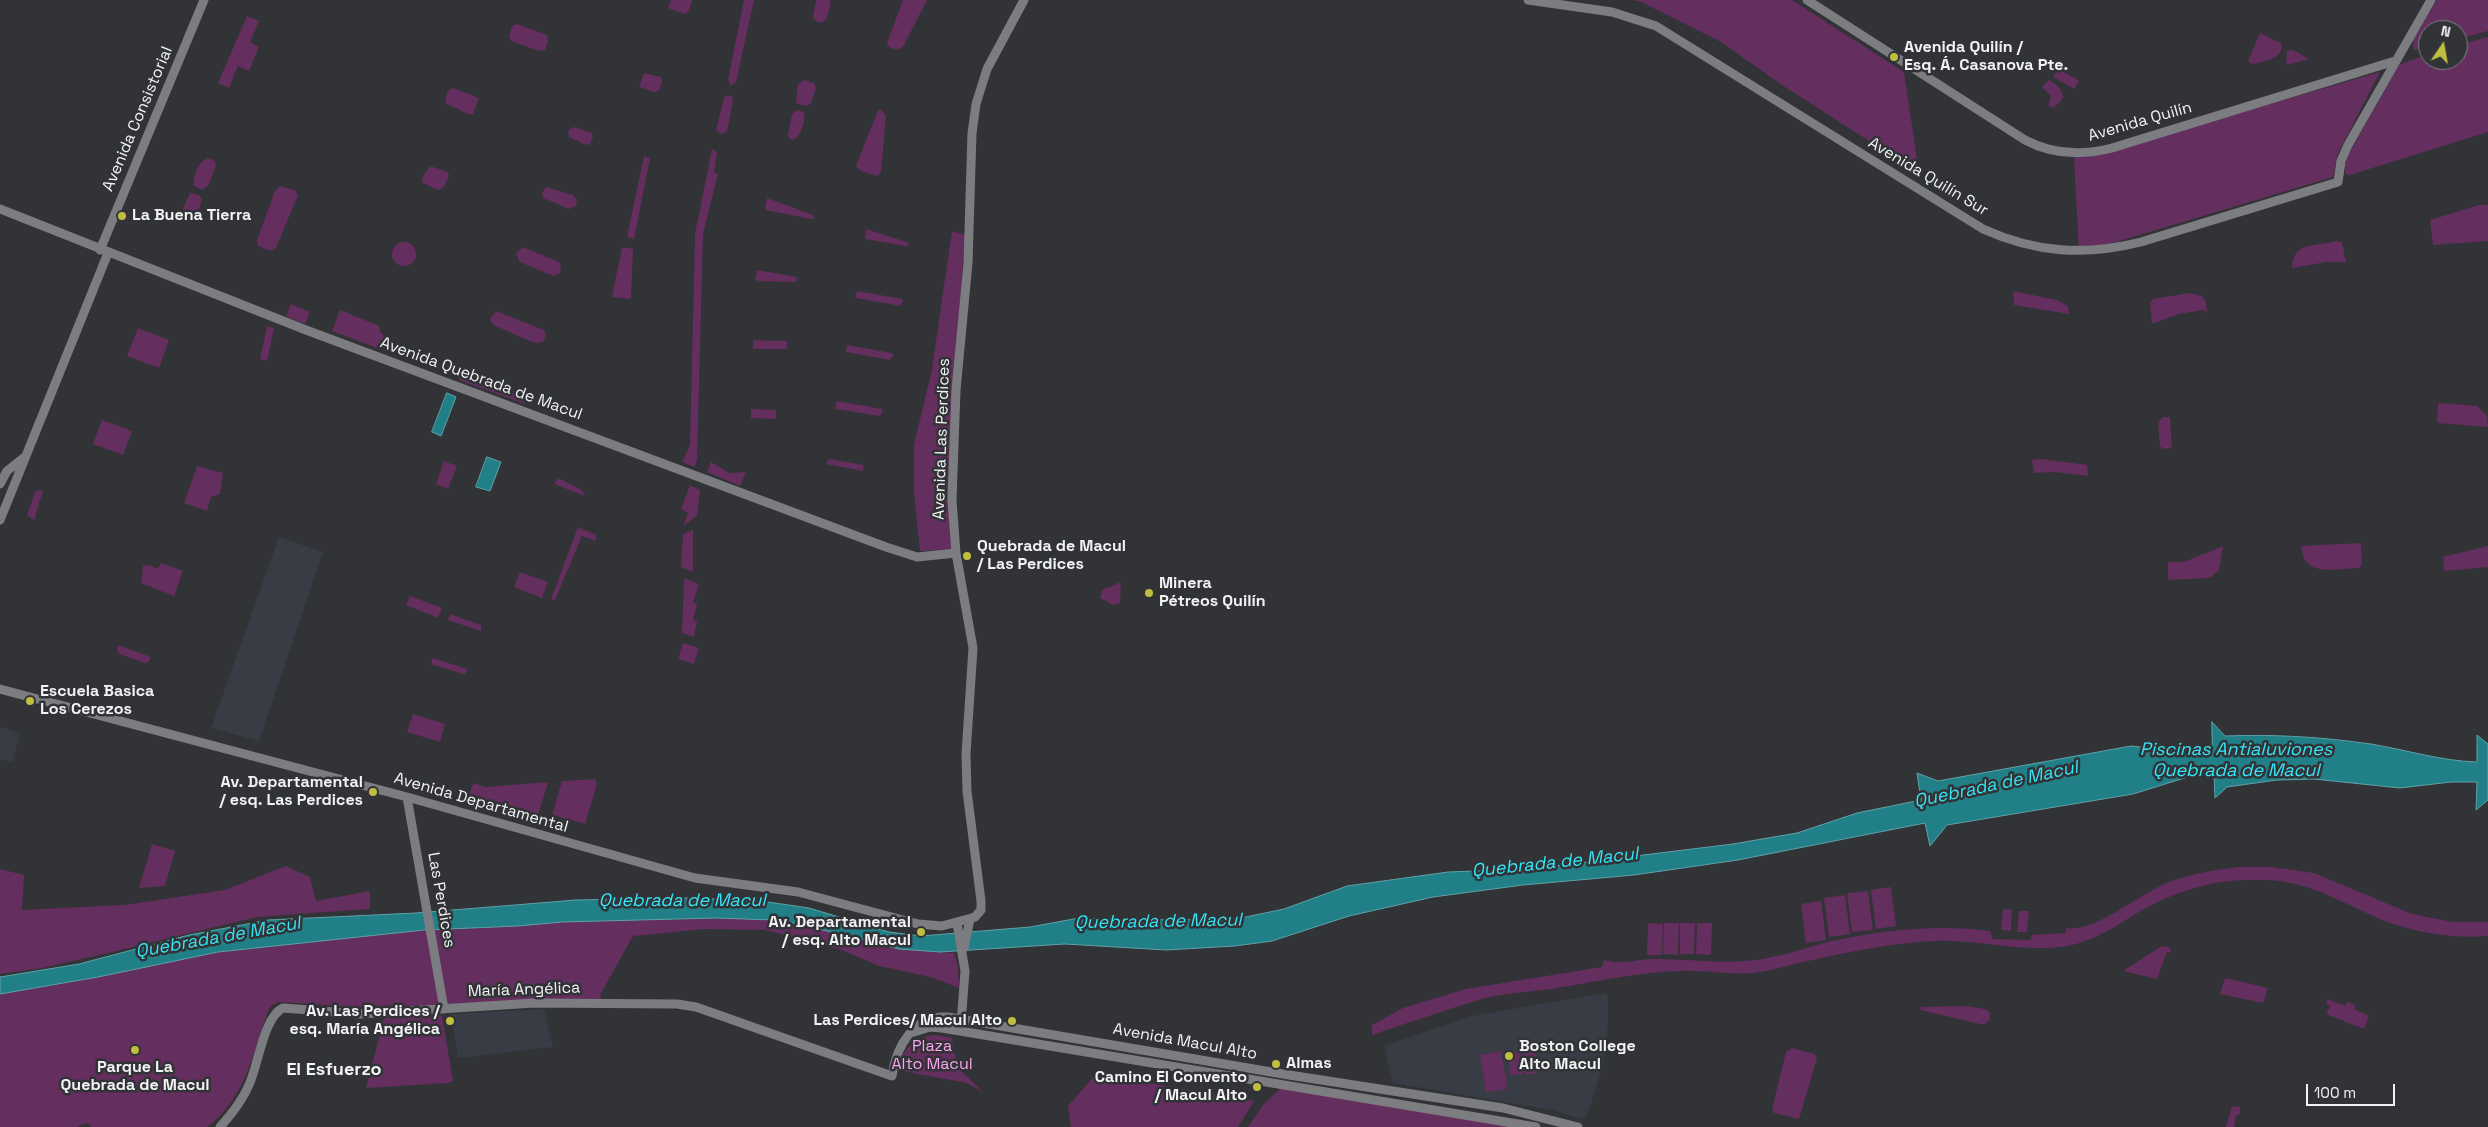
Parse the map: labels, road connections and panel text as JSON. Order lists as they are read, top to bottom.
{
  "streets": {
    "street": [
      "Avenida Consistorial",
      "Avenida Quilín",
      "Avenida Quilín Sur",
      "Avenida Quebrada de Macul",
      "Avenida Las Perdices",
      "Avenida Departamental",
      "Las Perdices",
      "María Angélica",
      "Avenida Macul Alto"
    ]
  },
  "crossings": [
    ["Avenida Consistorial", "Avenida Quebrada de Macul"],
    ["Avenida Quilín", "Avenida Quilín Sur"],
    ["Avenida Quebrada de Macul", "Avenida Las Perdices"],
    ["Avenida Las Perdices", "Avenida Departamental"],
    ["Avenida Departamental", "Las Perdices"],
    ["Las Perdices", "María Angélica"],
    ["María Angélica", "Avenida Macul Alto"]
  ],
  "districts": ["El Esfuerzo"],
  "water": ["Piscinas Antialuviones Quebrada de Macul", "Quebrada de Macul"],
  "parks": ["Plaza Alto Macul"],
  "places": [
    "Avenida Quilín / Esq. Á. Casanova Pte.",
    "La Buena Tierra",
    "Quebrada de Macul / Las Perdices",
    "Minera Pétreos Quilín",
    "Escuela Basica Los Cerezos",
    "Av. Departamental / esq. Las Perdices",
    "Av. Departamental / esq. Alto Macul",
    "Av. Las Perdices / esq. María Angélica",
    "Las Perdices/ Macul Alto",
    "Parque La Quebrada de Macul",
    "Boston College Alto Macul",
    "Almas",
    "Camino El Convento / Macul Alto"
  ],
  "scale_bar": "100 m",
  "north": "top"
}
